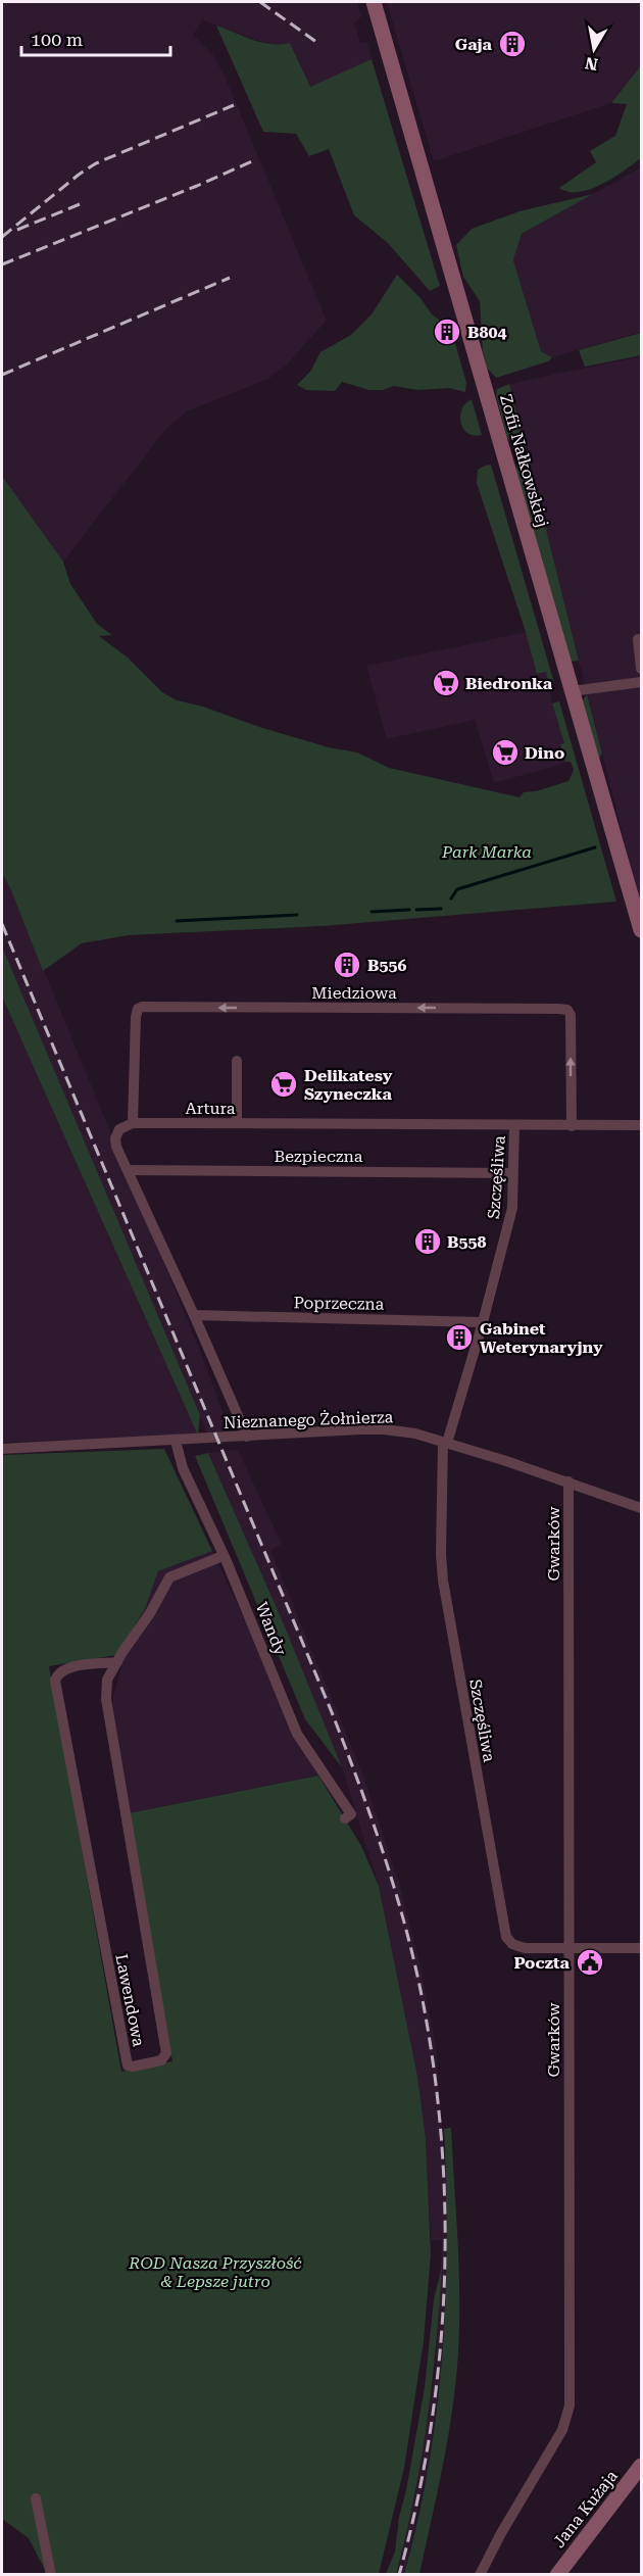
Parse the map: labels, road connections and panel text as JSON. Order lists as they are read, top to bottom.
{
  "streets": {
    "street": [
      "Zofii Nałkowskiej",
      "Miedziowa",
      "Artura",
      "Bezpieczna",
      "Szczęśliwa",
      "Poprzeczna",
      "Nieznanego Żołnierza",
      "Gwarków",
      "Wandy",
      "Lawendowa",
      "Jana Kużaja"
    ]
  },
  "crossings": [
    ["Miedziowa", "Artura"],
    ["Artura", "Szczęśliwa"],
    ["Szczęśliwa", "Poprzeczna"],
    ["Szczęśliwa", "Nieznanego Żołnierza"],
    ["Szczęśliwa", "Gwarków"],
    ["Nieznanego Żołnierza", "Gwarków"],
    ["Nieznanego Żołnierza", "Wandy"],
    ["Wandy", "Lawendowa"]
  ],
  "parks": ["Park Marka", "ROD Nasza Przyszłość & Lepsze jutro"],
  "places": {
    "building": [
      "Gaja",
      "B804",
      "B556",
      "B558",
      "Gabinet Weterynaryjny"
    ],
    "supermarket": ["Biedronka", "Dino", "Delikatesy Szyneczka"],
    "public building": ["Poczta"]
  },
  "scale_bar": "100 m",
  "north": "bottom"
}
